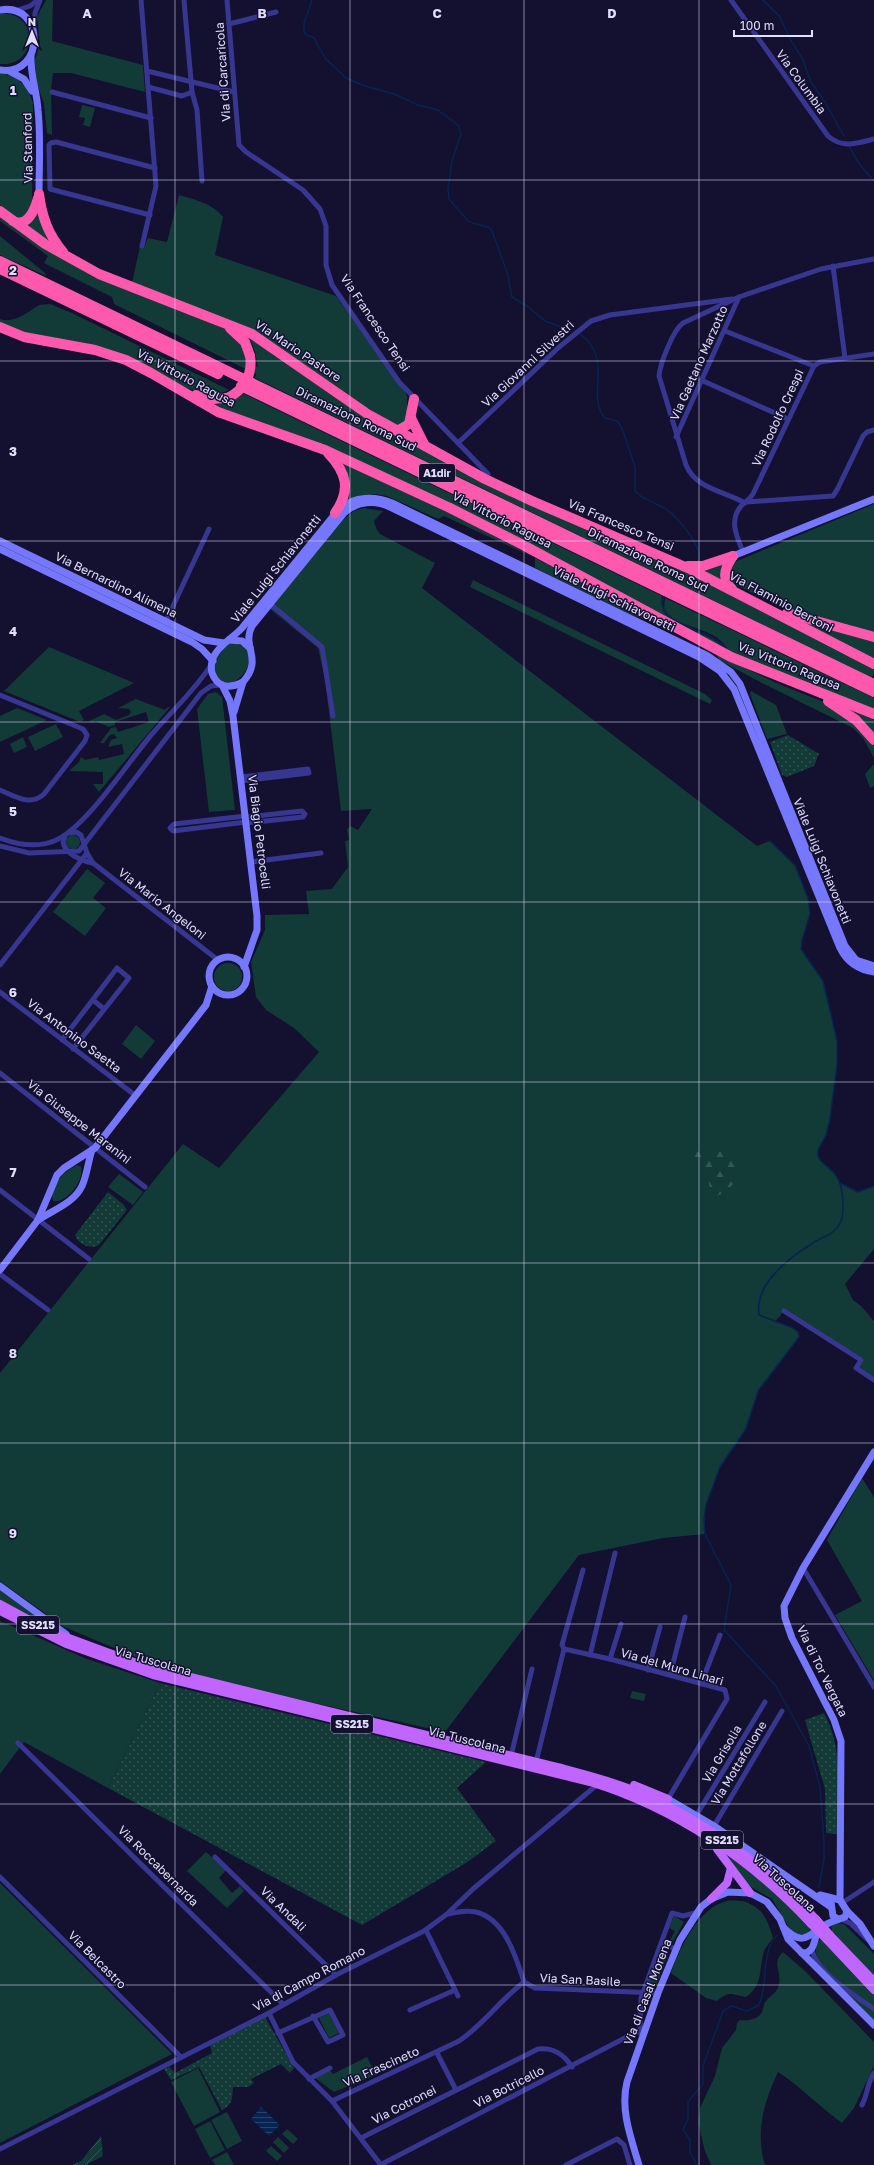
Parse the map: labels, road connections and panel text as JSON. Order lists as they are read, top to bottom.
{
  "streets": {
    "highway": [
      "Via Francesco Tensi",
      "Via Mario Pastore",
      "Via Vittorio Ragusa",
      "Diramazione Roma Sud",
      "A1dir",
      "Via Flaminio Bertoni"
    ],
    "main road": ["SS215", "Via Tuscolana"],
    "street": [
      "Via di Carcaricola",
      "Via Columbia",
      "Via Stanford",
      "Via Gaetano Marzotto",
      "Via Giovanni Silvestri",
      "Via Rodolfo Crespi",
      "Viale Luigi Schiavonetti",
      "Via Bernardino Alimena",
      "Via Biagio Petrocelli",
      "Via Mario Angeloni",
      "Via Antonino Saetta",
      "Via Giuseppe Maranini",
      "Via del Muro Linari",
      "Via di Tor Vergata",
      "Via Grisolia",
      "Via Mottafollone",
      "Via Roccabernarda",
      "Via Andali",
      "Via Belcastro",
      "Via di Campo Romano",
      "Via San Basile",
      "Via di Casal Morena",
      "Via Frascineto",
      "Via Botricello",
      "Via Cotronei"
    ]
  },
  "crossings": [
    ["Via di Carcaricola", "Via Francesco Tensi"],
    ["Via Francesco Tensi", "Via Mario Pastore"],
    ["Via Francesco Tensi", "Via Giovanni Silvestri"],
    ["Via Francesco Tensi", "Via Flaminio Bertoni"],
    ["Via Gaetano Marzotto", "Via Giovanni Silvestri"],
    ["Viale Luigi Schiavonetti", "Via Bernardino Alimena"],
    ["Viale Luigi Schiavonetti", "Via Biagio Petrocelli"],
    ["Viale Luigi Schiavonetti", "Via Mario Angeloni"],
    ["Via Bernardino Alimena", "Via Biagio Petrocelli"],
    ["Via Biagio Petrocelli", "Via Mario Angeloni"],
    ["Via Tuscolana", "Via del Muro Linari"],
    ["Via Tuscolana", "Via Grisolia"],
    ["Via Tuscolana", "Via Mottafollone"],
    ["Via Tuscolana", "Via di Campo Romano"],
    ["Via Roccabernarda", "Via di Campo Romano"],
    ["Via Andali", "Via di Campo Romano"],
    ["Via Belcastro", "Via di Campo Romano"],
    ["Via di Campo Romano", "Via San Basile"],
    ["Via San Basile", "Via di Casal Morena"],
    ["Via San Basile", "Via Frascineto"],
    ["Via di Casal Morena", "Via Botricello"],
    ["Via Botricello", "Via Cotronei"]
  ],
  "scale_bar": "100 m",
  "north": "top",
  "grid": {
    "columns": [
      "A",
      "B",
      "C",
      "D"
    ],
    "rows": [
      "1",
      "2",
      "3",
      "4",
      "5",
      "6",
      "7",
      "8",
      "9"
    ]
  }
}
